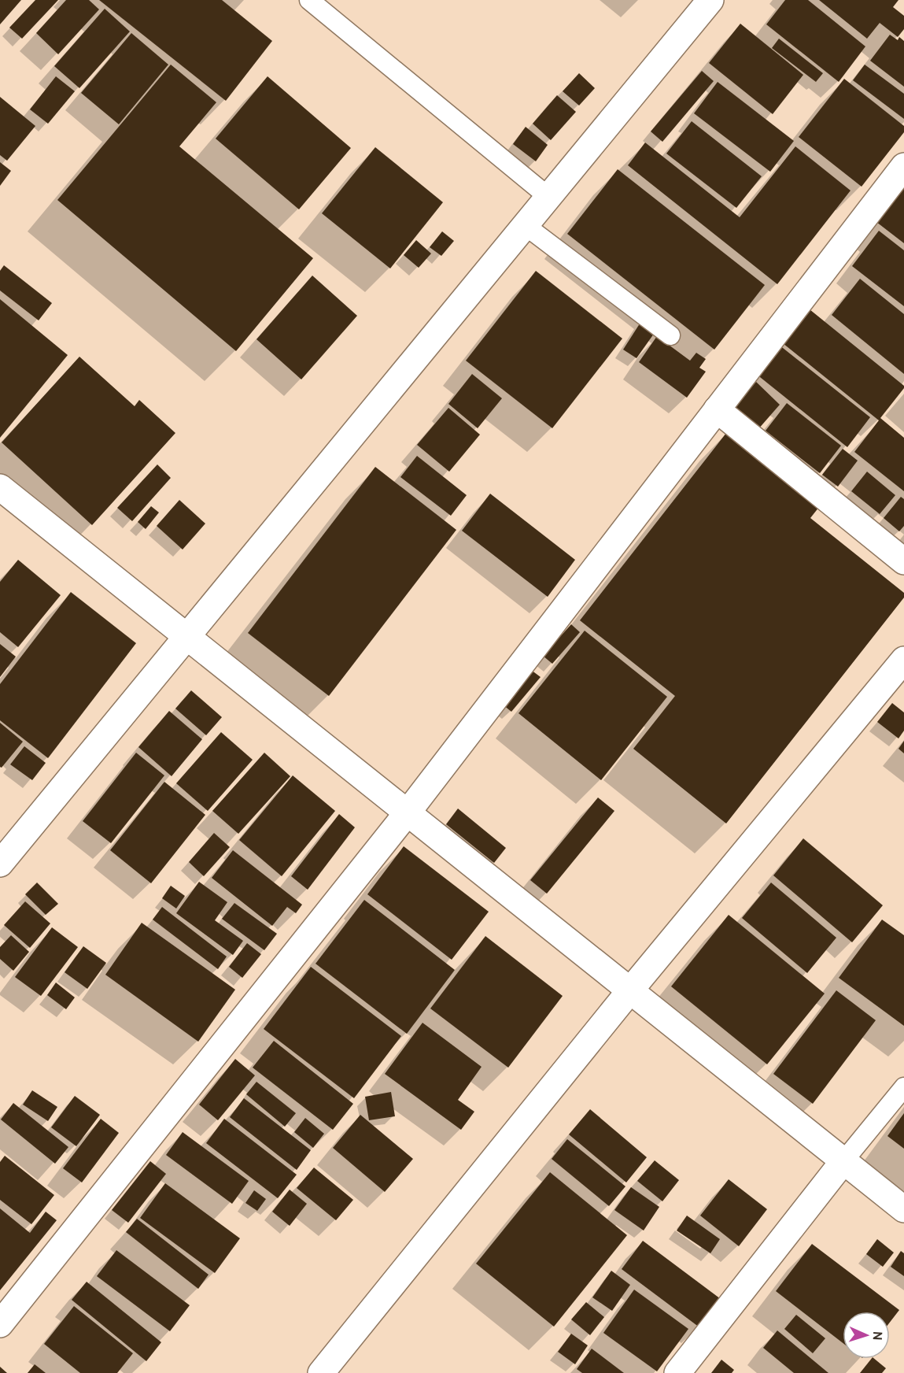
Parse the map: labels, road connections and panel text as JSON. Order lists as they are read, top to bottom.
{
  "north": "right"
}
